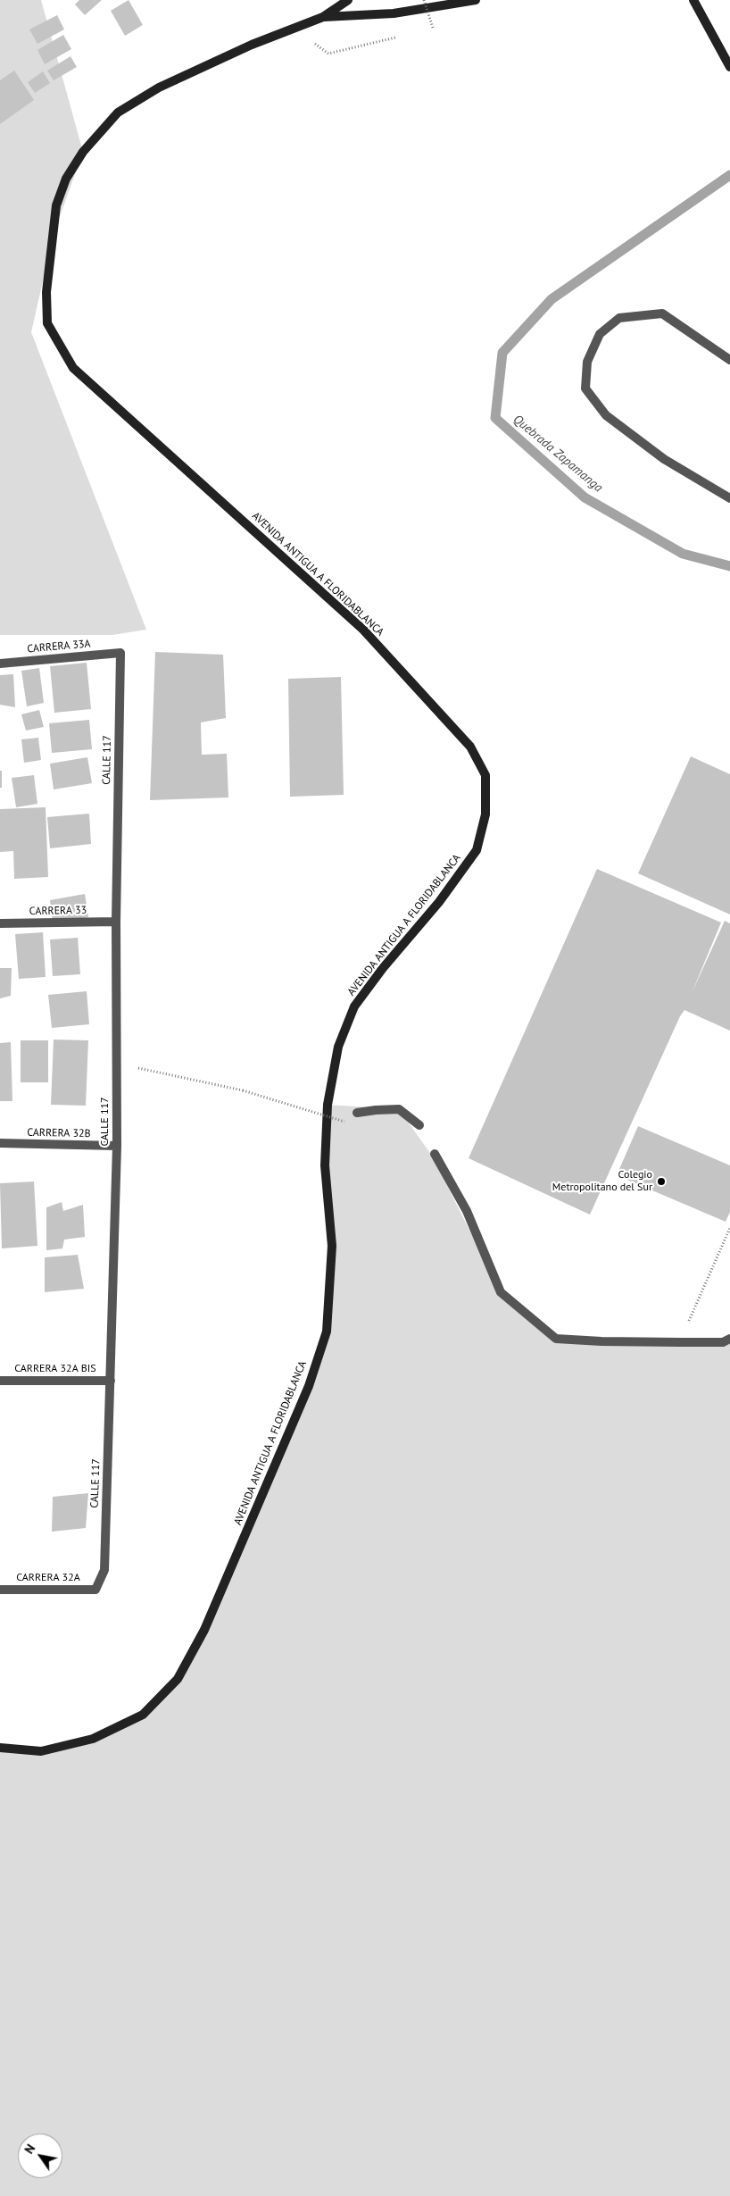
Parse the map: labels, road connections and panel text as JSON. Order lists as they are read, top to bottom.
{
  "streets": {
    "street": [
      "AVENIDA ANTIGUA A FLORIDABLANCA",
      "CARRERA 33A",
      "CALLE 117",
      "CARRERA 33",
      "CARRERA 32B",
      "CARRERA 32A BIS",
      "CARRERA 32A"
    ]
  },
  "crossings": [
    ["CARRERA 33A", "CALLE 117"],
    ["CALLE 117", "CARRERA 33"],
    ["CALLE 117", "CARRERA 32B"],
    ["CALLE 117", "CARRERA 32A BIS"],
    ["CALLE 117", "CARRERA 32A"]
  ],
  "water": ["Quebrada Zapamanga"],
  "places": ["Colegio Metropolitano del Sur"],
  "north": "top left"
}
